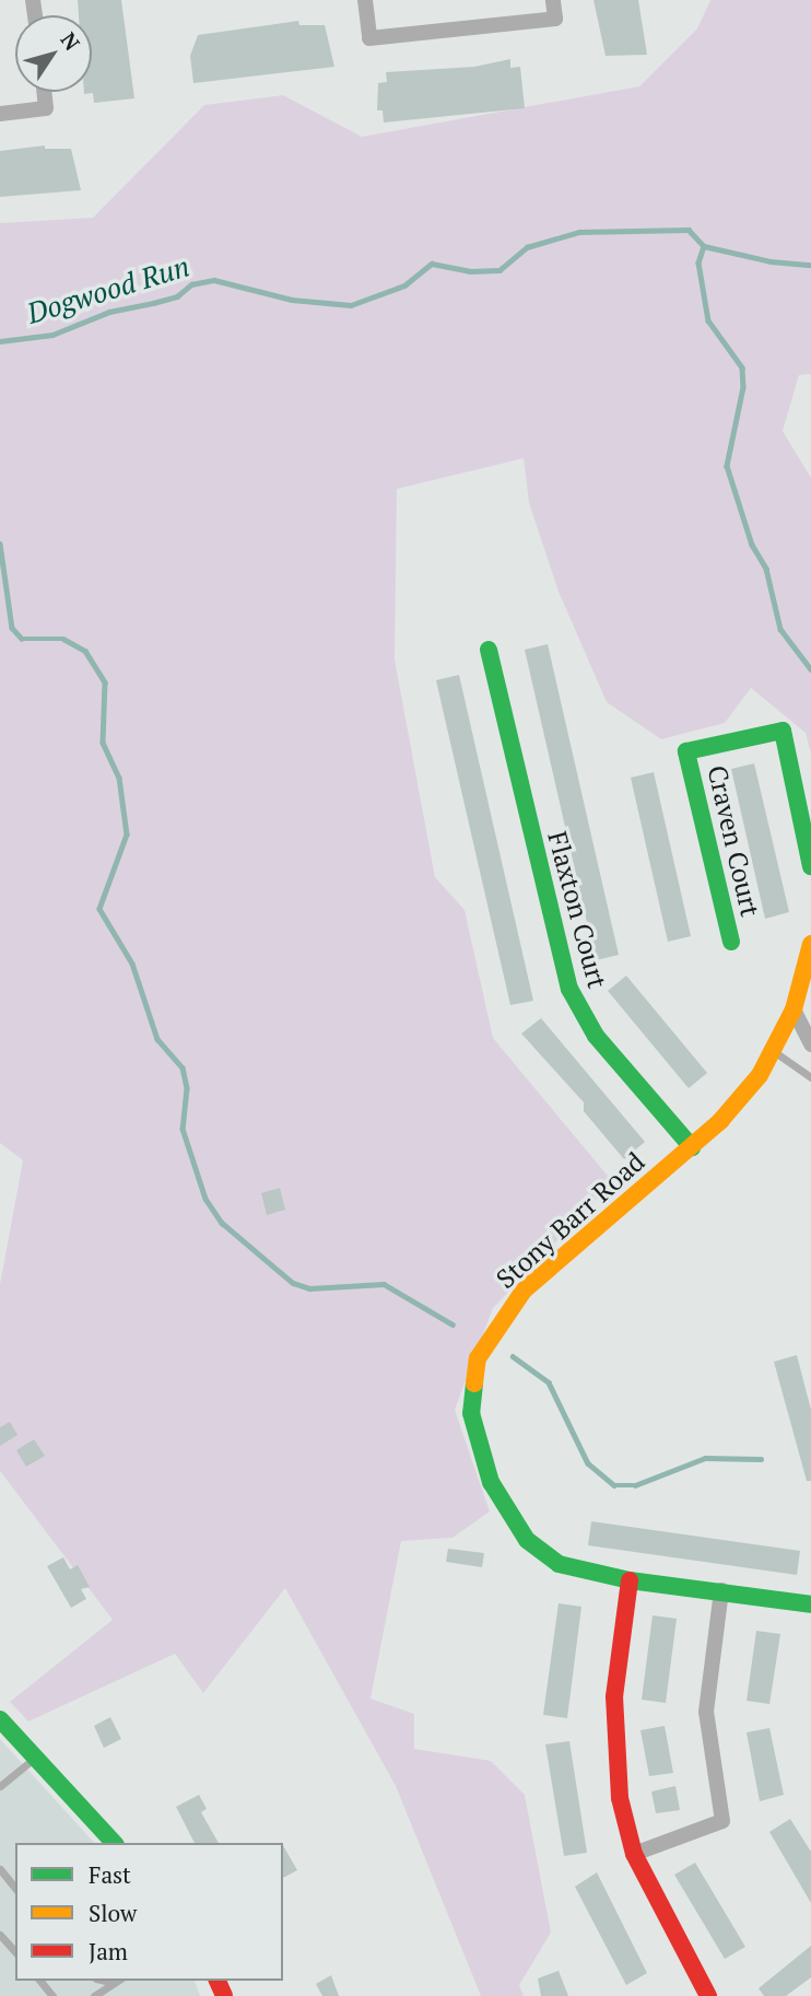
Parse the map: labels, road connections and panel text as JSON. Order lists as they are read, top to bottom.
{
  "streets": {
    "street": ["Craven Court", "Flaxton Court", "Stony Barr Road"]
  },
  "crossings": [
    ["Flaxton Court", "Stony Barr Road"]
  ],
  "water": ["Dogwood Run"],
  "legend": ["Fast", "Slow", "Jam"],
  "north": "top right"
}
